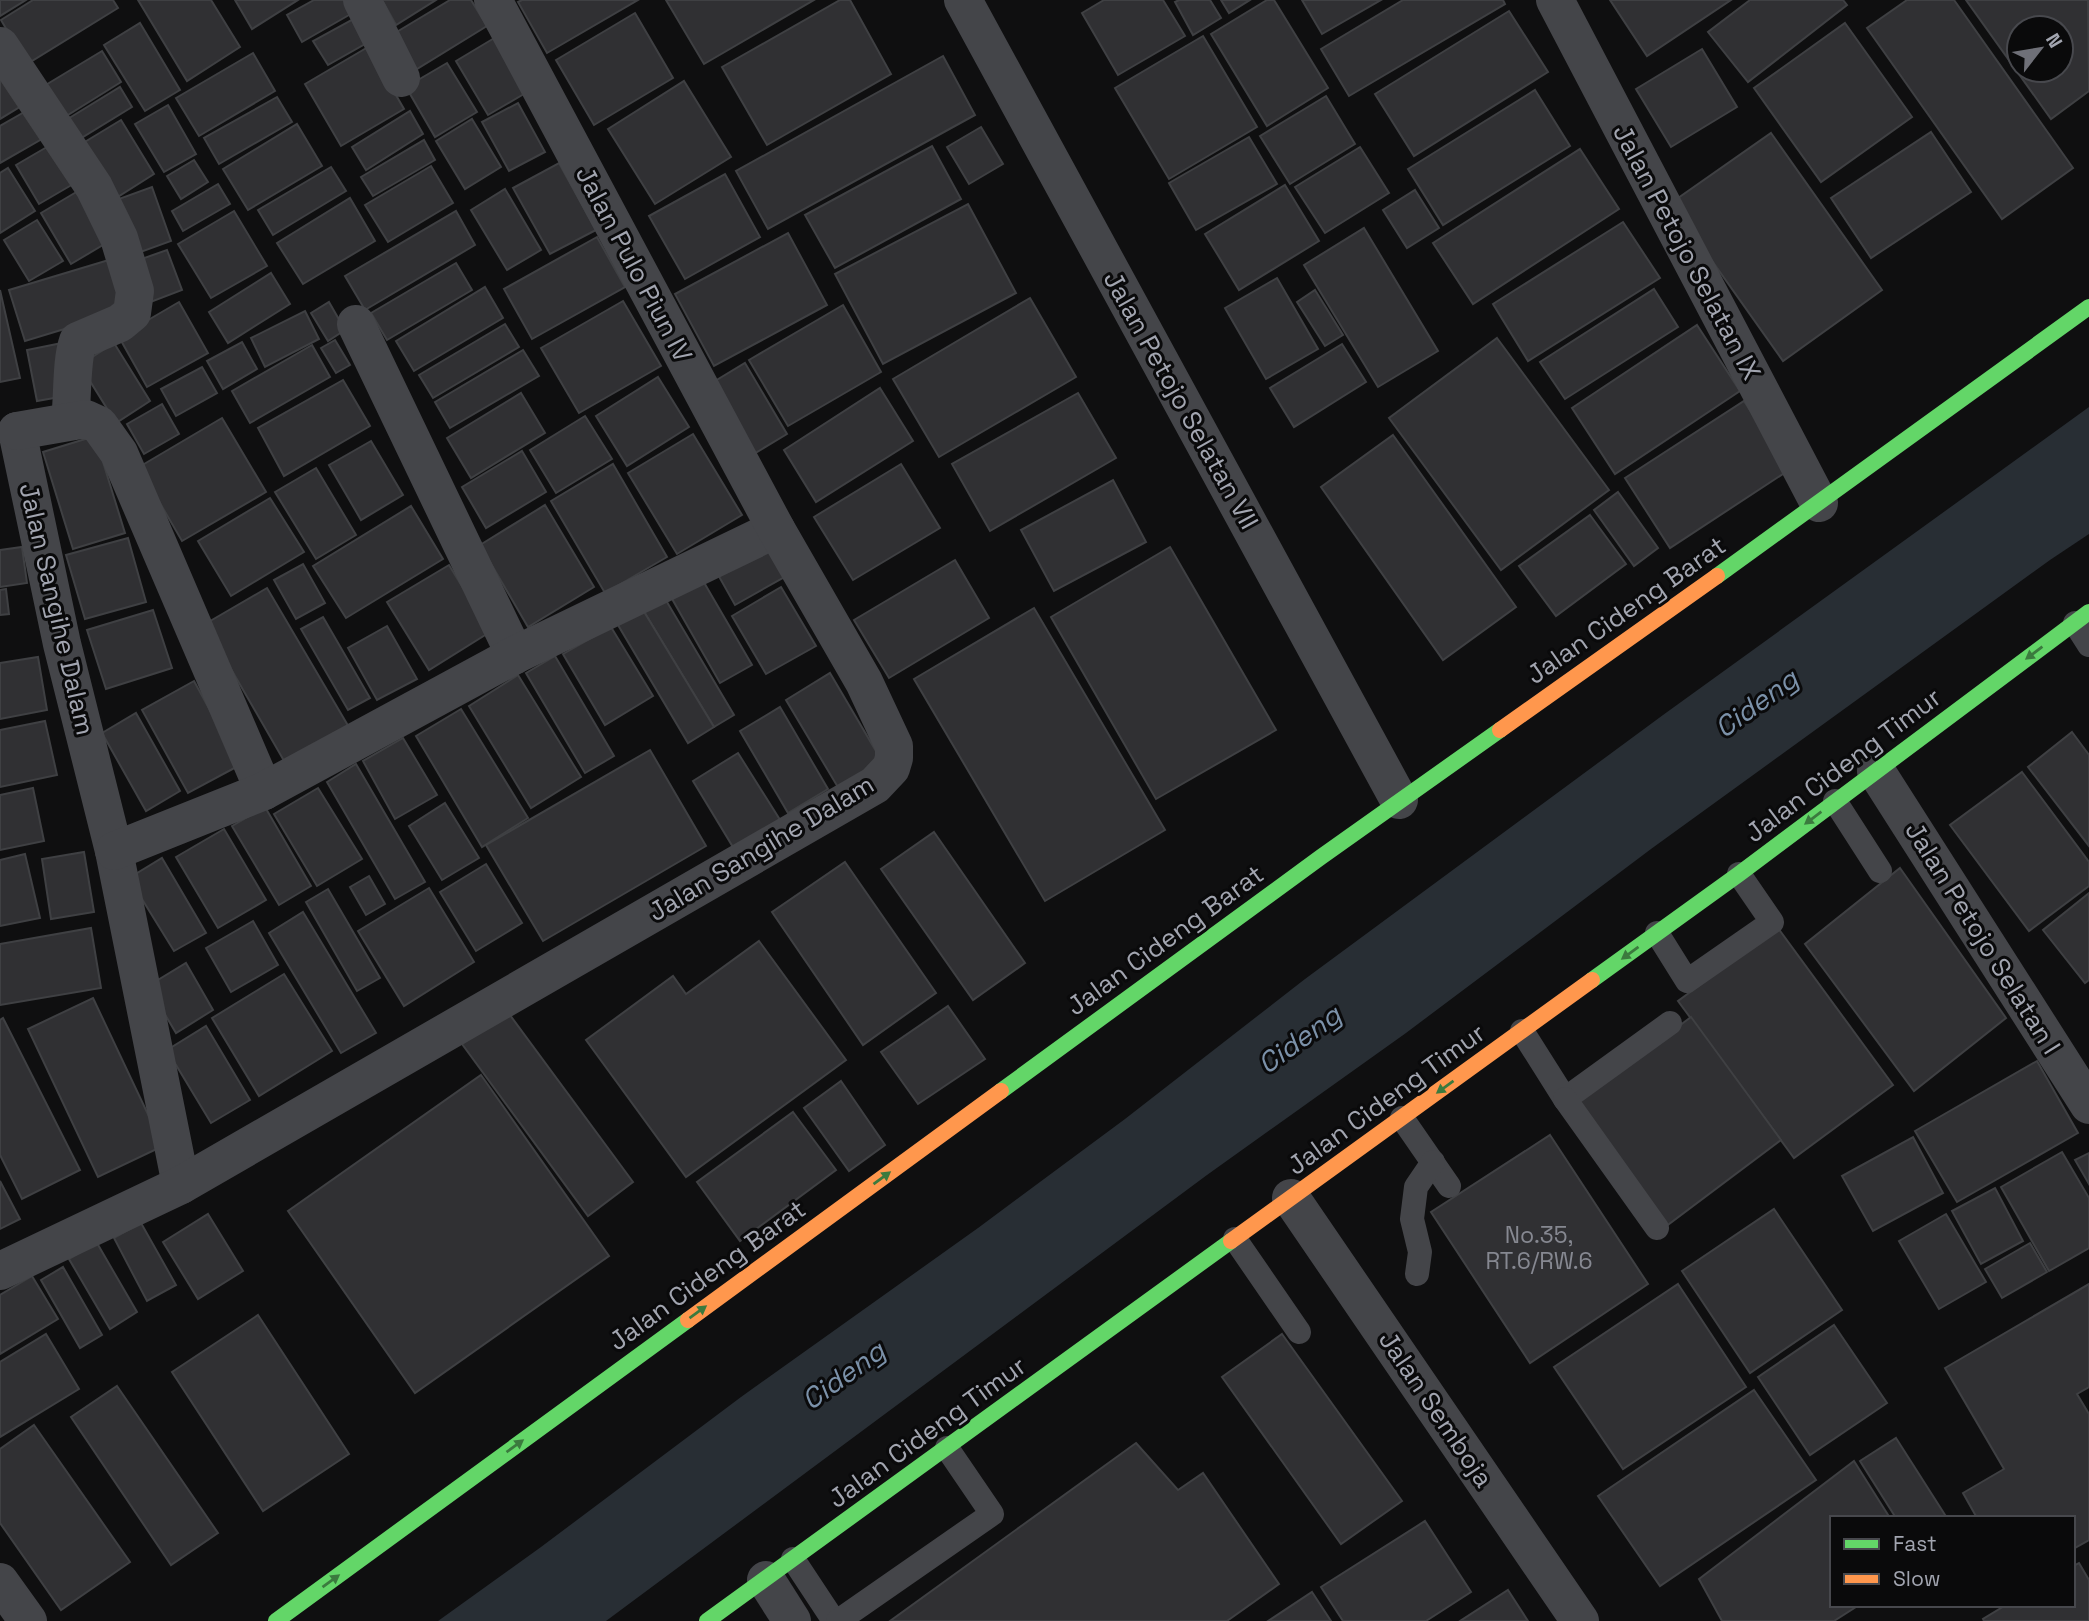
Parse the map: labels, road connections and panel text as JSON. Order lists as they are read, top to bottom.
{
  "streets": {
    "main road": ["Jalan Cideng Barat", "Jalan Cideng Timur"],
    "street": [
      "Jalan Petojo Selatan IX",
      "Jalan Pulo Piun IV",
      "Jalan Petojo Selatan VII",
      "Jalan Sangihe Dalam",
      "Jalan Petojo Selatan I",
      "Jalan Semboja"
    ]
  },
  "crossings": [
    ["Jalan Petojo Selatan IX", "Jalan Cideng Barat"],
    ["Jalan Pulo Piun IV", "Jalan Sangihe Dalam"],
    ["Jalan Petojo Selatan VII", "Jalan Cideng Barat"],
    ["Jalan Cideng Timur", "Jalan Petojo Selatan I"],
    ["Jalan Cideng Timur", "Jalan Semboja"]
  ],
  "one_way": ["Jalan Cideng Barat", "Jalan Cideng Timur"],
  "water": ["Cideng"],
  "house_numbers": ["No.35, RT.6/RW.6"],
  "legend": ["Fast", "Slow"],
  "north": "top right"
}
